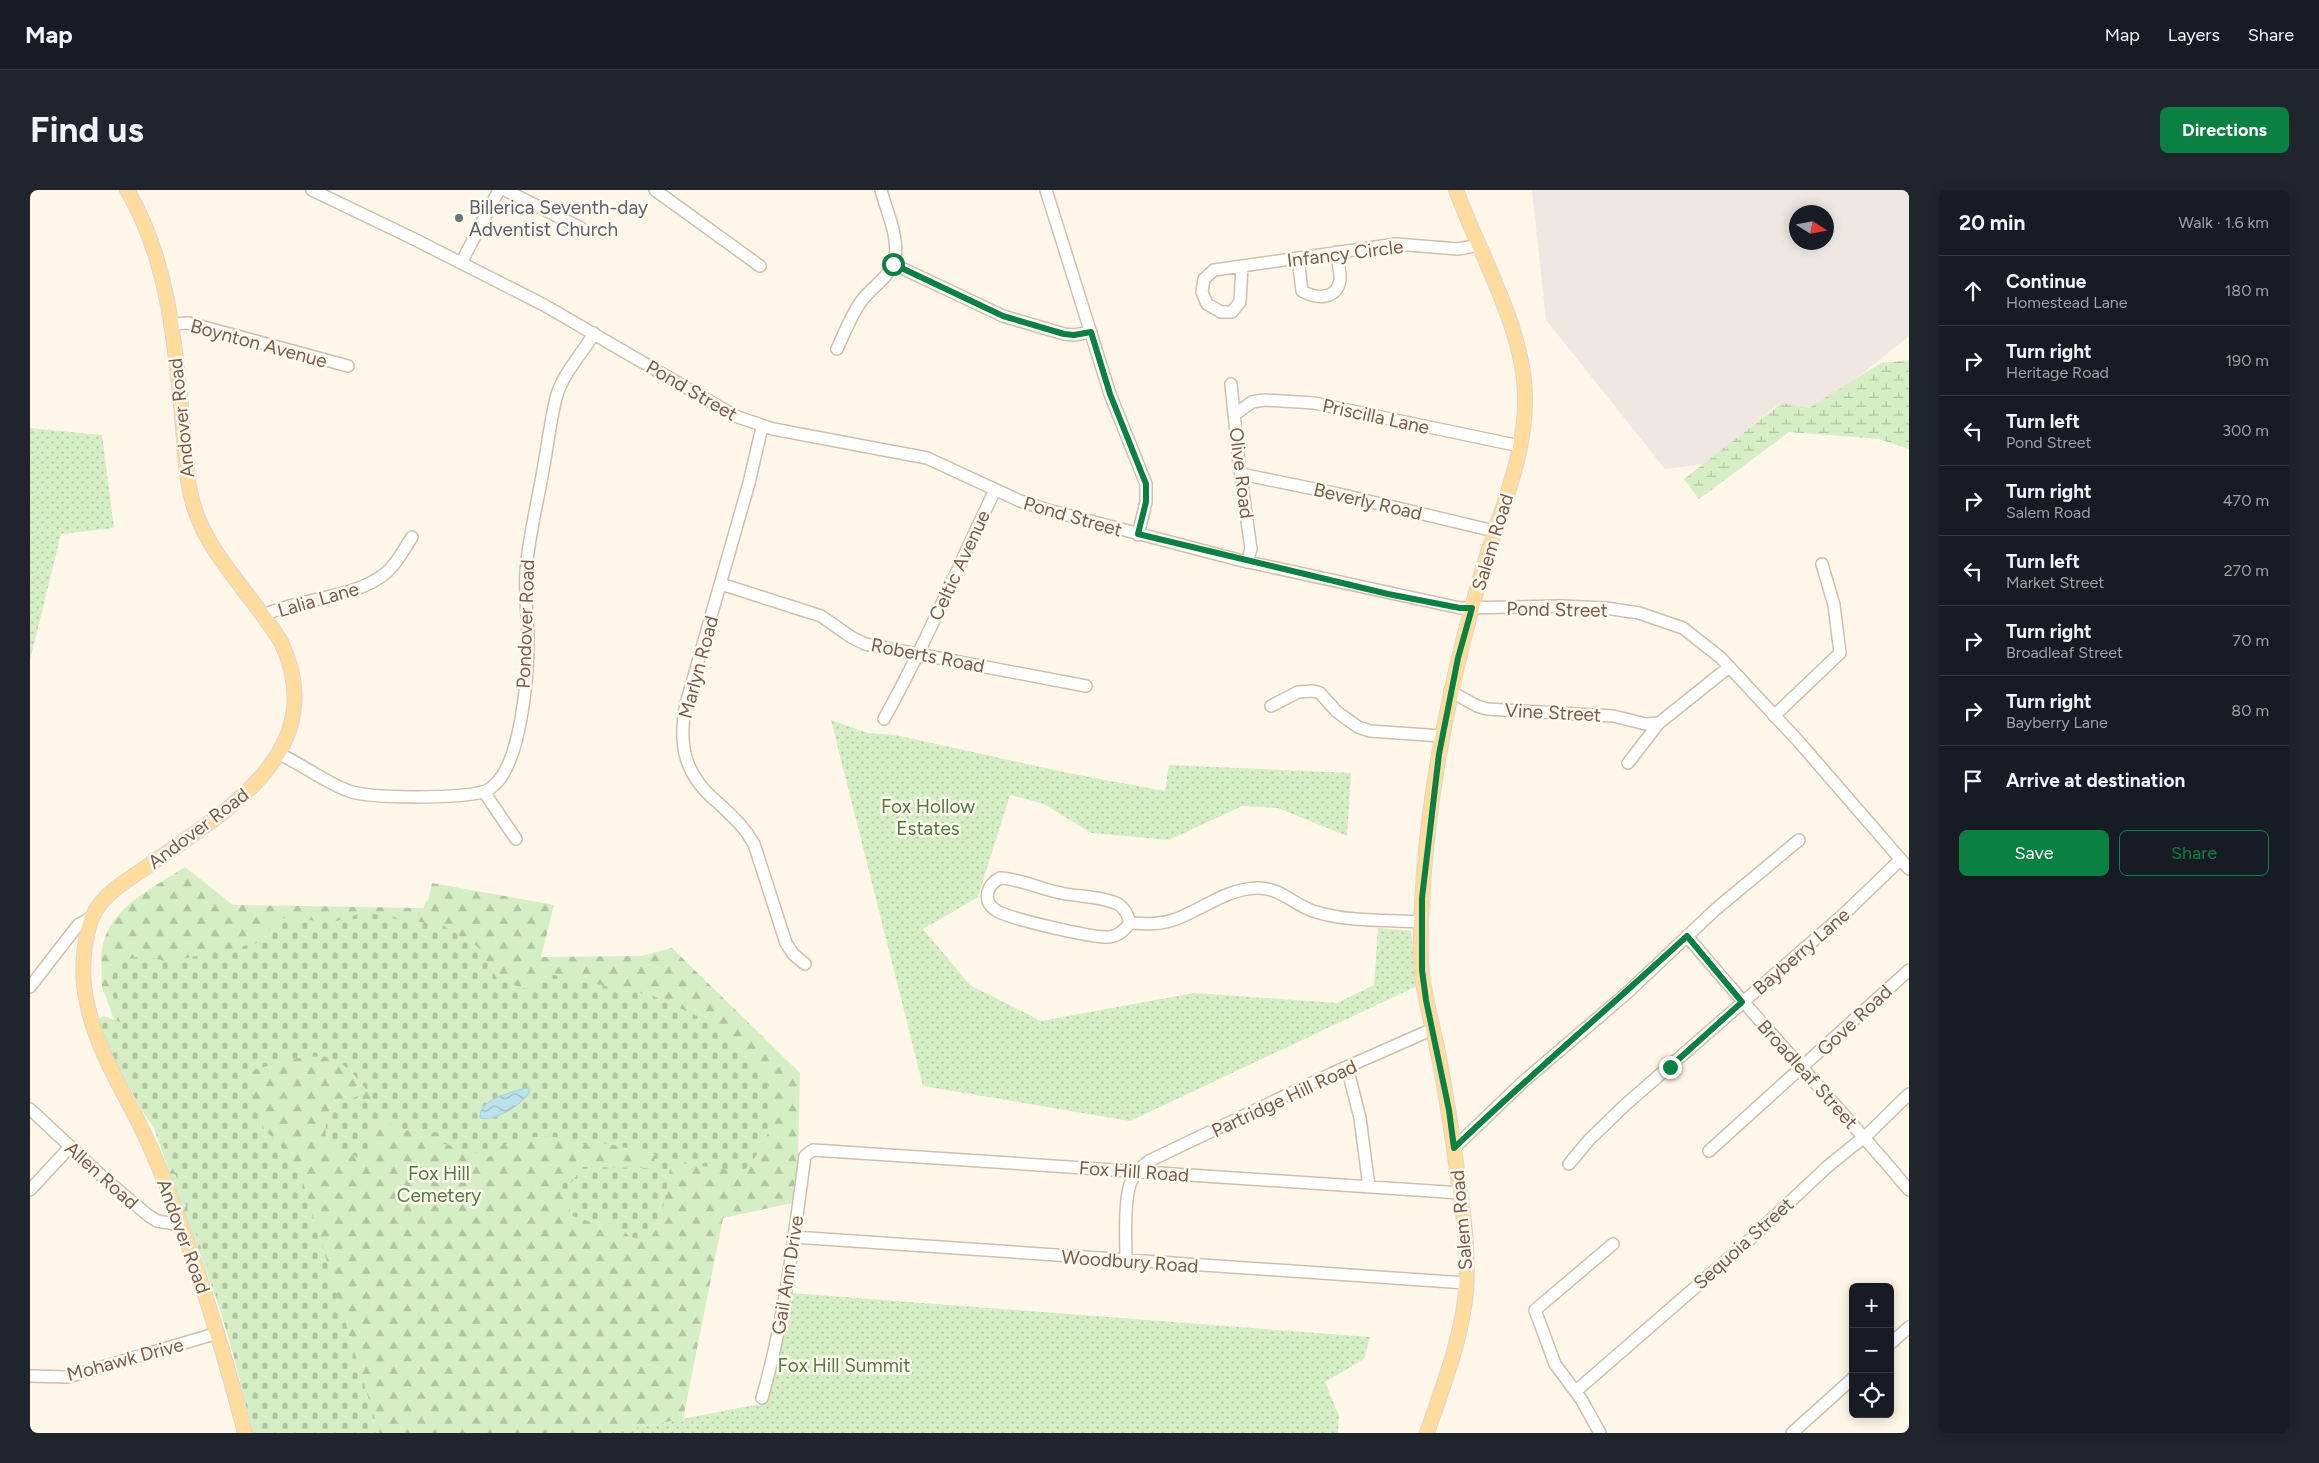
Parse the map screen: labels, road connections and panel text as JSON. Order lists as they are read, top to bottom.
{
  "streets": {
    "main road": ["Andover Road", "Salem Road"],
    "street": [
      "Infancy Circle",
      "Boynton Avenue",
      "Pond Street",
      "Priscilla Lane",
      "Olive Road",
      "Beverly Road",
      "Celtic Avenue",
      "Lalia Lane",
      "Pondover Road",
      "Roberts Road",
      "Marlyn Road",
      "Vine Street",
      "Bayberry Lane",
      "Gove Road",
      "Broadleaf Street",
      "Partridge Hill Road",
      "Fox Hill Road",
      "Allen Road",
      "Sequoia Street",
      "Woodbury Road",
      "Gail Ann Drive",
      "Mohawk Drive"
    ]
  },
  "crossings": [
    ["Infancy Circle", "Salem Road"],
    ["Boynton Avenue", "Andover Road"],
    ["Pond Street", "Olive Road"],
    ["Pond Street", "Salem Road"],
    ["Pond Street", "Celtic Avenue"],
    ["Pond Street", "Pondover Road"],
    ["Pond Street", "Marlyn Road"],
    ["Pond Street", "Bayberry Lane"],
    ["Priscilla Lane", "Olive Road"],
    ["Priscilla Lane", "Salem Road"],
    ["Andover Road", "Lalia Lane"],
    ["Andover Road", "Allen Road"],
    ["Andover Road", "Mohawk Drive"],
    ["Olive Road", "Beverly Road"],
    ["Beverly Road", "Salem Road"],
    ["Salem Road", "Vine Street"],
    ["Salem Road", "Partridge Hill Road"],
    ["Salem Road", "Fox Hill Road"],
    ["Salem Road", "Woodbury Road"],
    ["Celtic Avenue", "Roberts Road"],
    ["Roberts Road", "Marlyn Road"],
    ["Bayberry Lane", "Broadleaf Street"],
    ["Gove Road", "Broadleaf Street"],
    ["Broadleaf Street", "Sequoia Street"],
    ["Partridge Hill Road", "Fox Hill Road"],
    ["Fox Hill Road", "Gail Ann Drive"],
    ["Woodbury Road", "Gail Ann Drive"]
  ],
  "parks": ["Fox Hollow Estates", "Fox Hill Cemetery", "Fox Hill Summit"],
  "places": ["Billerica Seventh-day Adventist Church"],
  "north": "right",
  "page": {
    "header": "Map",
    "nav": ["Map", "Layers", "Share"],
    "buttons": [
      "Directions",
      ["Save", "Share"]
    ],
    "title": "Find us",
    "heading": ["20 min", "Walk · 1.6 km"],
    "list": [
      ["Continue", "Homestead Lane", "180 m"],
      ["Turn right", "Heritage Road", "190 m"],
      ["Turn left", "Pond Street", "300 m"],
      ["Turn right", "Salem Road", "470 m"],
      ["Turn left", "Market Street", "270 m"],
      ["Turn right", "Broadleaf Street", "70 m"],
      ["Turn right", "Bayberry Lane", "80 m"],
      "Arrive at destination"
    ],
    "map_buttons": ["+", "−"]
  }
}
